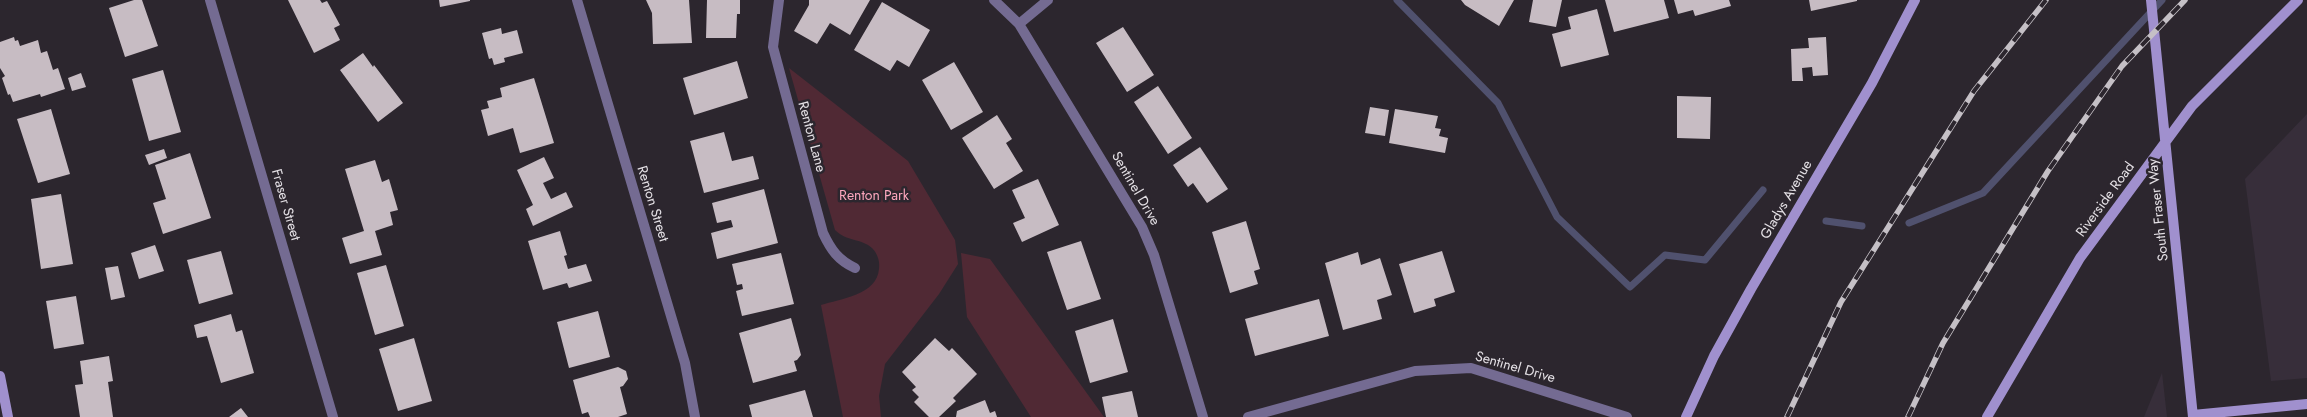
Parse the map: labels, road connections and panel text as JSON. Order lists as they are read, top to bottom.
{
  "streets": {
    "street": [
      "Renton Lane",
      "Sentinel Drive",
      "Gladys Avenue",
      "Riverside Road",
      "Renton Street",
      "Fraser Street",
      "South Fraser Way"
    ]
  },
  "parks": ["Renton Park"]
}
